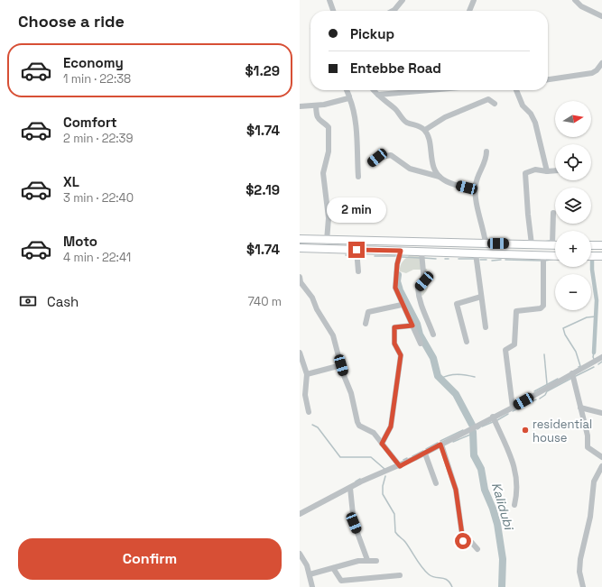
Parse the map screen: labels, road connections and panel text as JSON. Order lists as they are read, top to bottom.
{
  "water": ["Kalidubi"],
  "places": ["residential house"],
  "north": "right",
  "page": {
    "heading": "Choose a ride",
    "banner": ["Pickup", "Entebbe Road"],
    "list": [
      {
        "name": "Economy",
        "note": "1 min · 22:38",
        "value": "$1.29"
      },
      {
        "name": "Comfort",
        "note": "2 min · 22:39",
        "value": "$1.74"
      },
      {
        "name": "XL",
        "note": "3 min · 22:40",
        "value": "$2.19"
      },
      {
        "name": "Moto",
        "note": "4 min · 22:41",
        "value": "$1.74"
      }
    ],
    "map_buttons": ["+", "−"],
    "bubble": "2 min",
    "pay": ["Cash", "740 m"],
    "buttons": "Confirm"
  }
}
